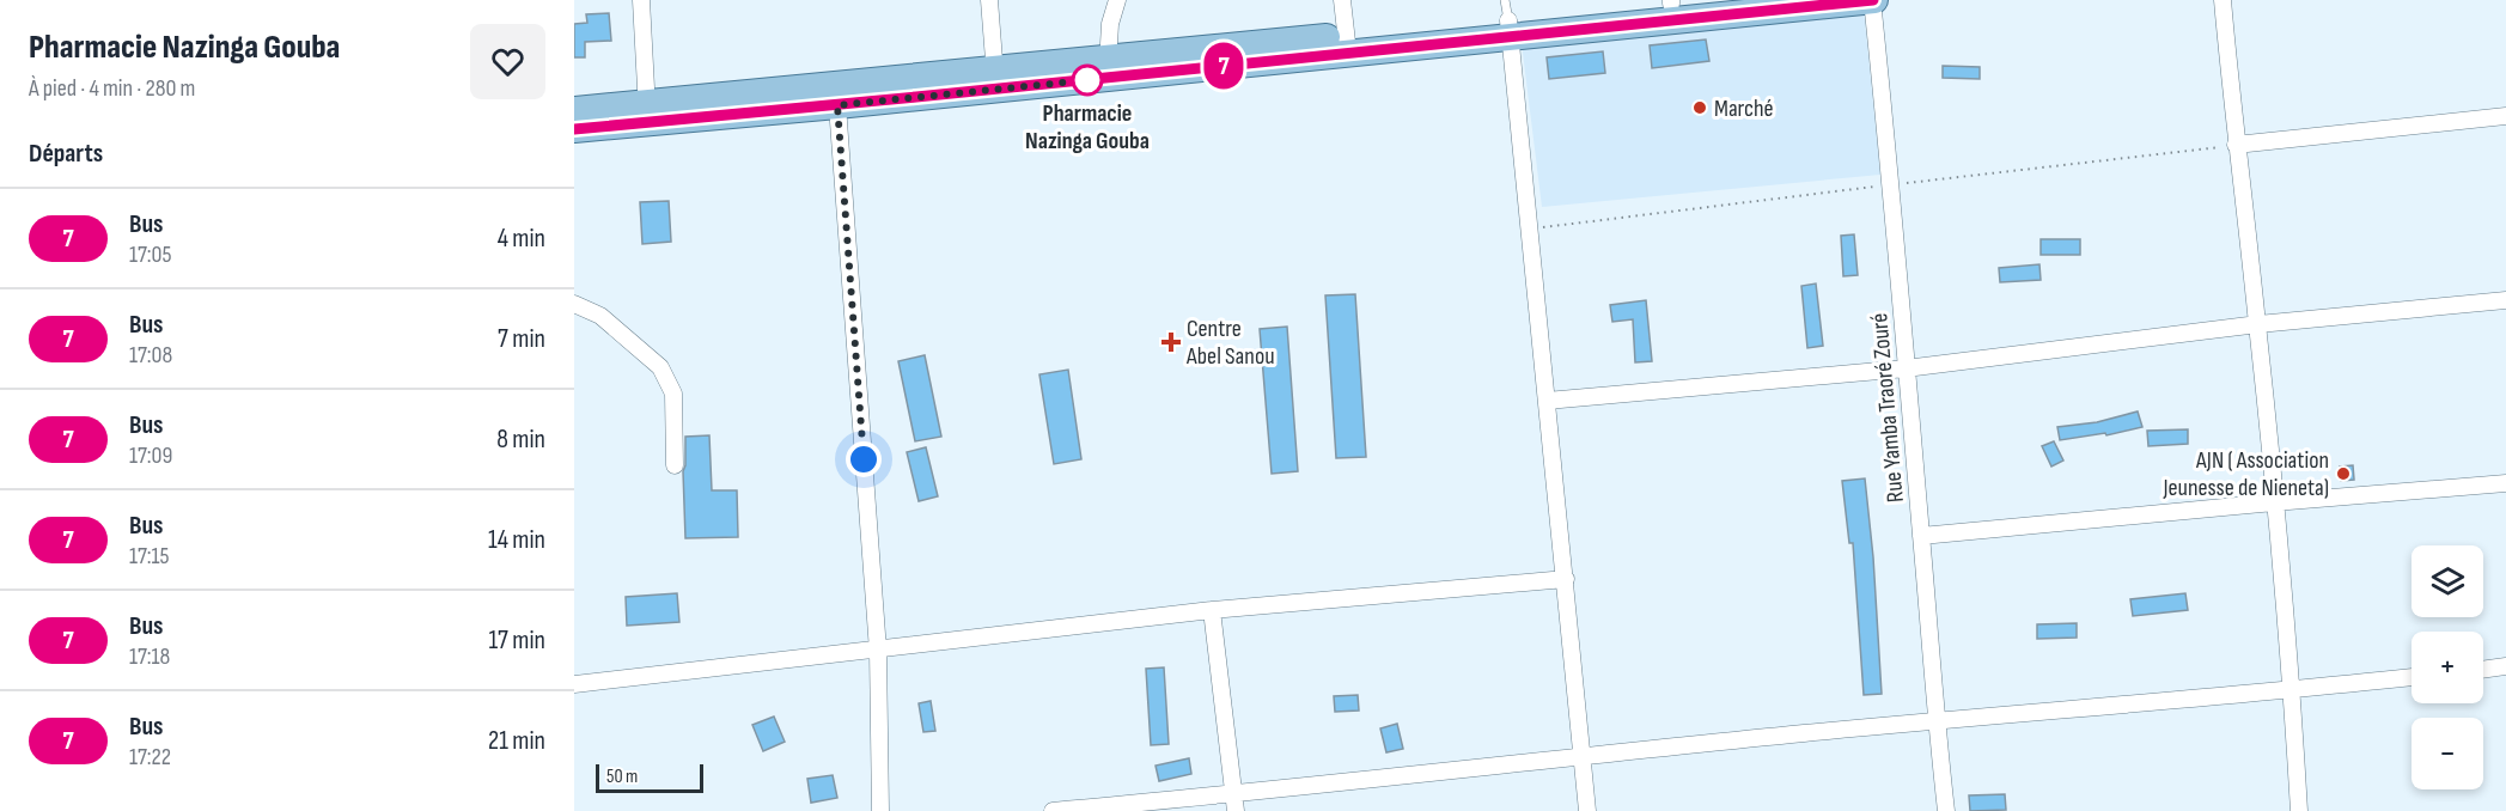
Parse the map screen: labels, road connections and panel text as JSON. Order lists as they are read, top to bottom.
{
  "streets": {
    "street": ["Rue Yamba Traoré Zouré"]
  },
  "places": {
    "other": ["Pharmacie Nazinga Gouba", "Marché", "AJN ( Association Jeunesse de Nieneta)"],
    "health": ["Centre Abel Sanou"]
  },
  "lines": ["bus line 7"],
  "scale_bar": "50 m",
  "page": {
    "heading": [
      ["Pharmacie Nazinga Gouba", "À pied · 4 min · 280 m"],
      "Départs"
    ],
    "on_map": "7",
    "list": [
      {
        "mark": "7",
        "name": "Bus",
        "note": "17:05",
        "value": "4 min"
      },
      {
        "mark": "7",
        "name": "Bus",
        "note": "17:08",
        "value": "7 min"
      },
      {
        "mark": "7",
        "name": "Bus",
        "note": "17:09",
        "value": "8 min"
      },
      {
        "mark": "7",
        "name": "Bus",
        "note": "17:15",
        "value": "14 min"
      },
      {
        "mark": "7",
        "name": "Bus",
        "note": "17:18",
        "value": "17 min"
      },
      {
        "mark": "7",
        "name": "Bus",
        "note": "17:22",
        "value": "21 min"
      }
    ],
    "map_buttons": ["+", "−"],
    "scale": "50 m"
  }
}
